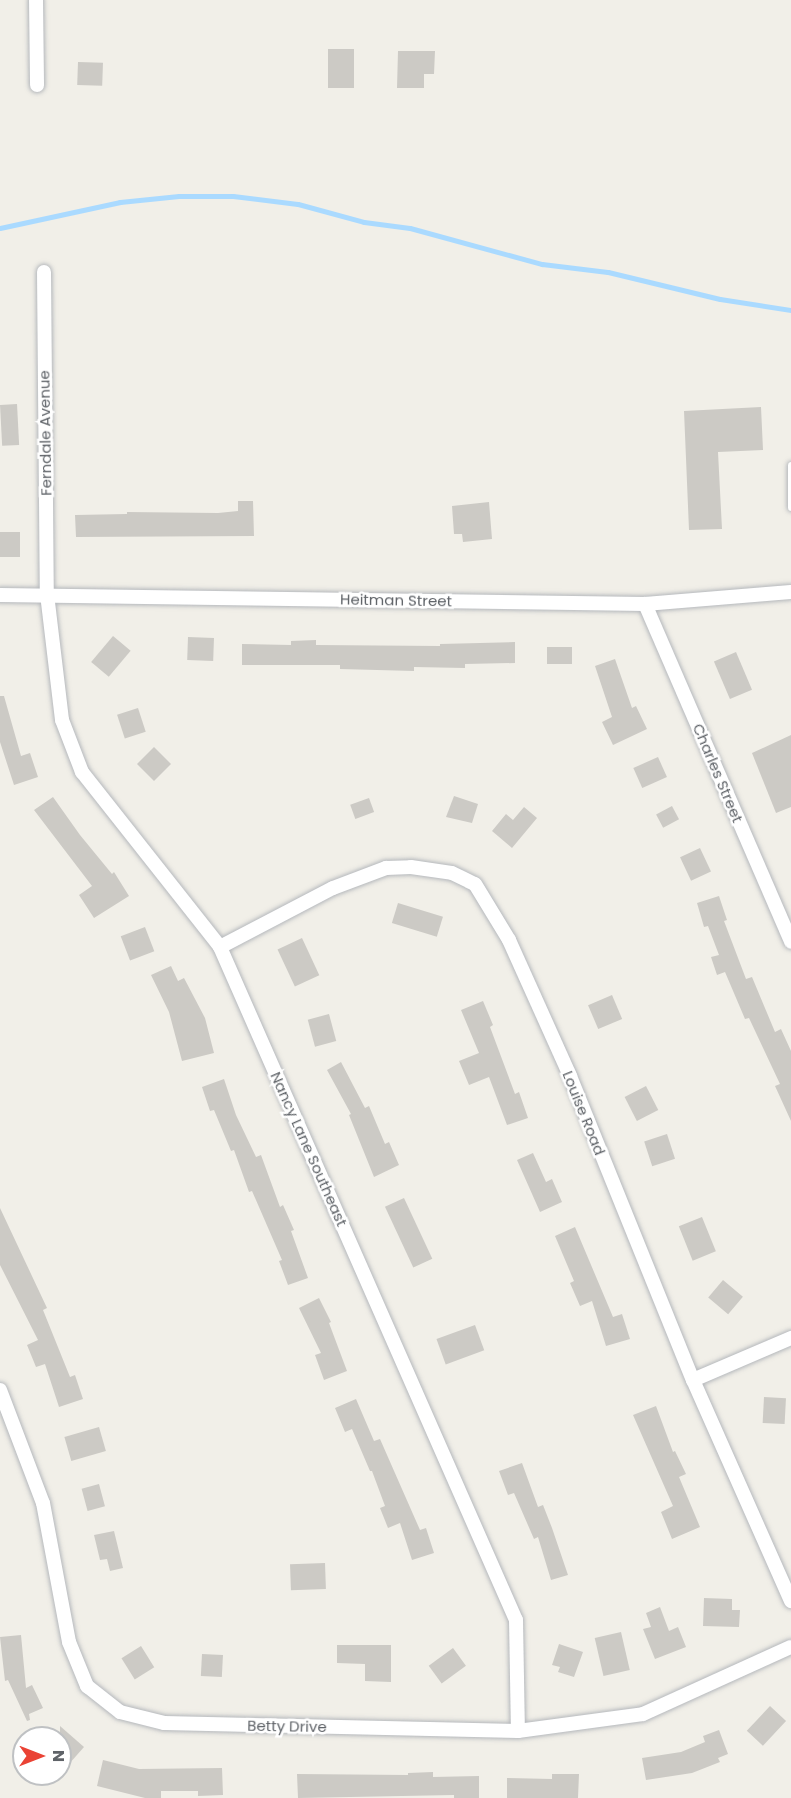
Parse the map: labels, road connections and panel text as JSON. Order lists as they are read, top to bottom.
{
  "streets": {
    "street": [
      "Ferndale Avenue",
      "Heitman Street",
      "Charles Street",
      "Louise Road",
      "Nancy Lane Southeast",
      "Betty Drive"
    ]
  },
  "crossings": [
    ["Ferndale Avenue", "Heitman Street"],
    ["Ferndale Avenue", "Nancy Lane Southeast"],
    ["Heitman Street", "Charles Street"],
    ["Heitman Street", "Nancy Lane Southeast"],
    ["Louise Road", "Nancy Lane Southeast"],
    ["Nancy Lane Southeast", "Betty Drive"]
  ],
  "north": "right"
}
